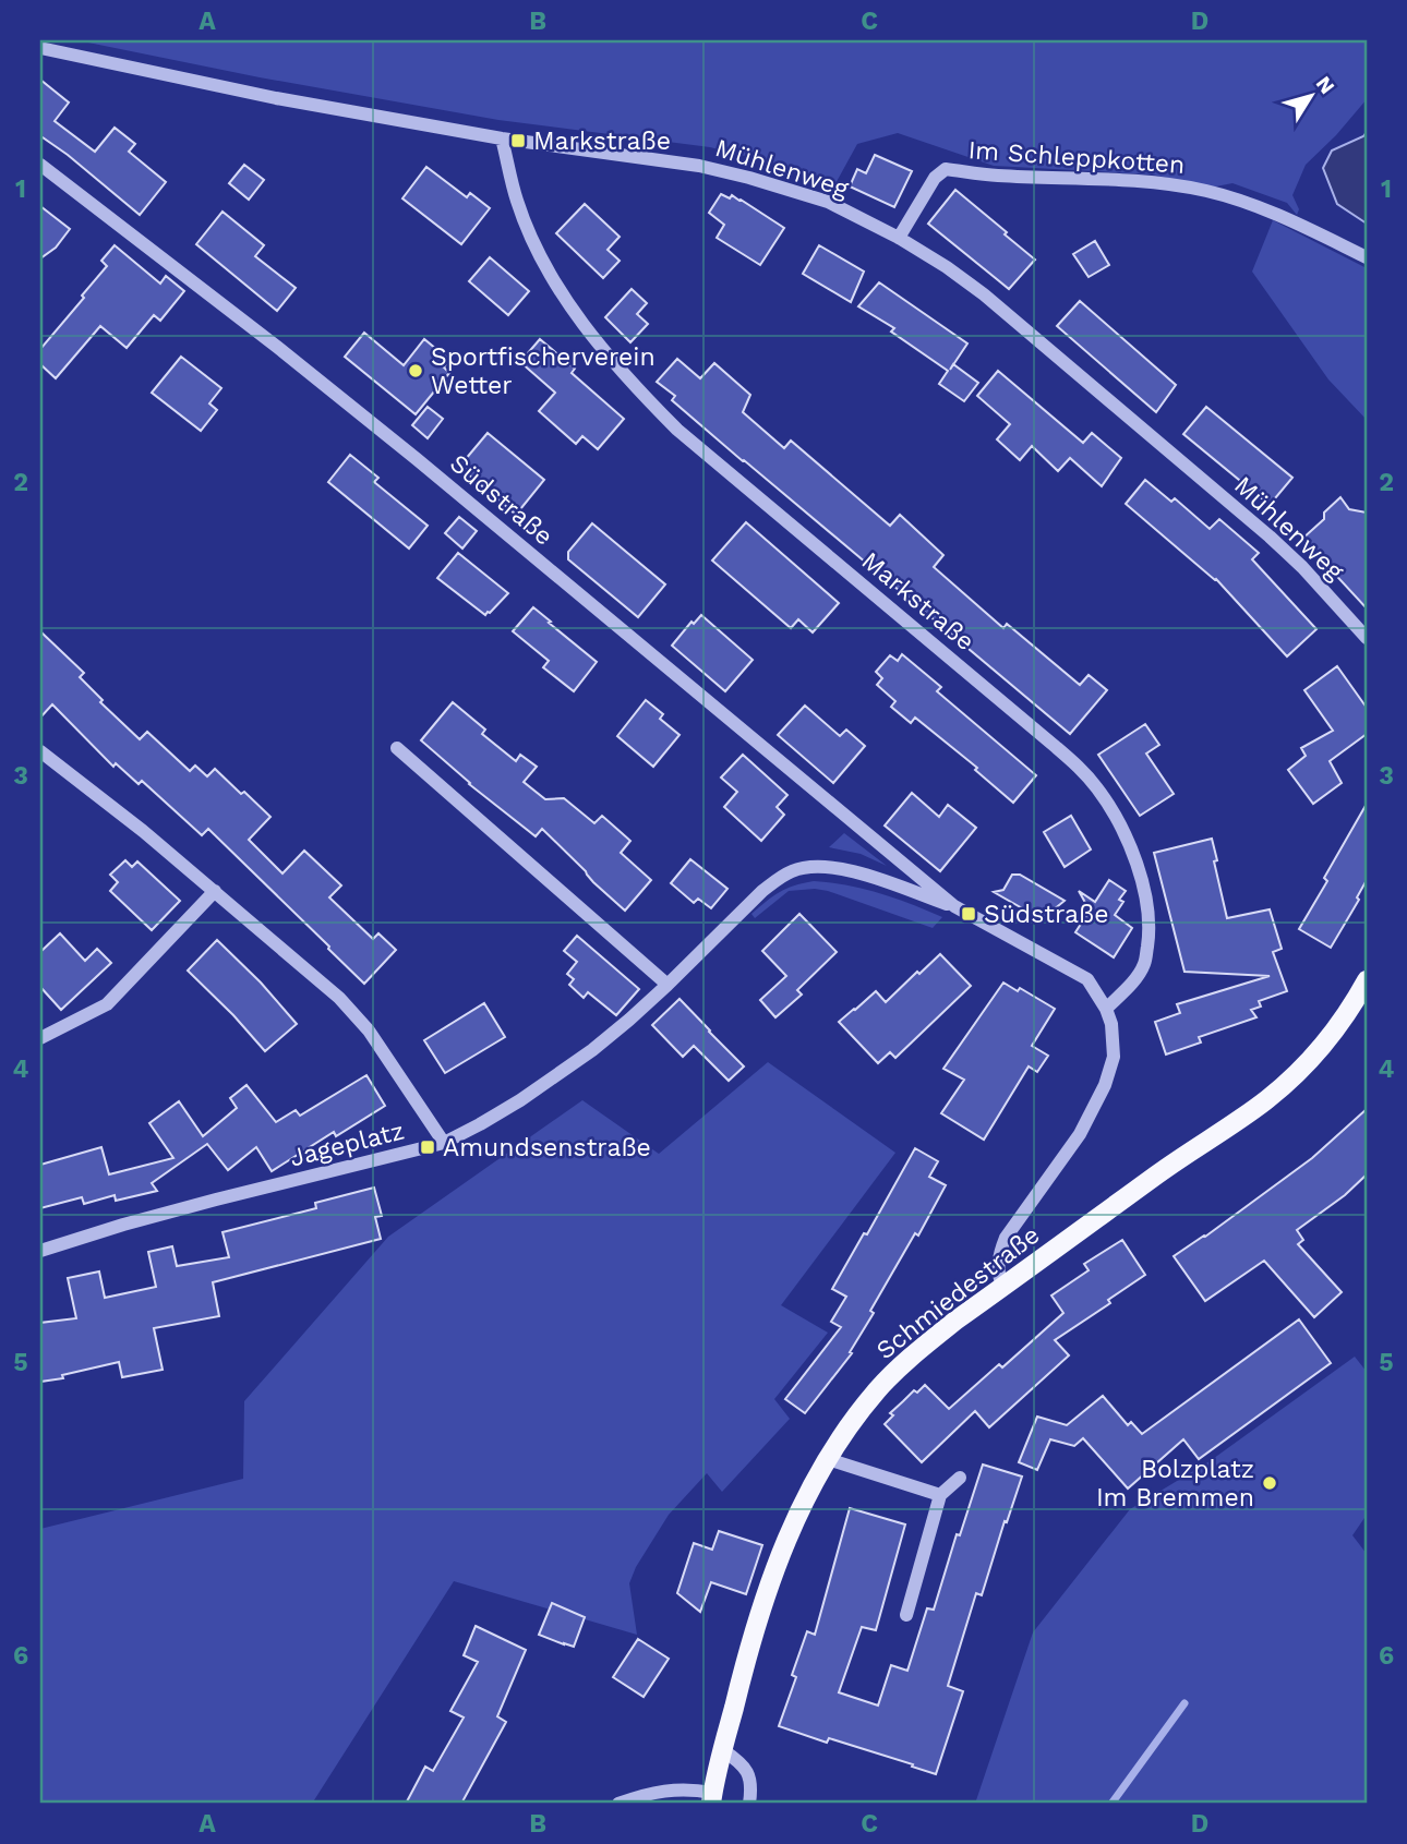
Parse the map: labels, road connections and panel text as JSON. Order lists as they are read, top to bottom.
{
  "streets": {
    "main road": ["Schmiedestraße"],
    "street": [
      "Im Schleppkotten",
      "Mühlenweg",
      "Südstraße",
      "Markstraße",
      "Jageplatz"
    ]
  },
  "crossings": [
    ["Im Schleppkotten", "Mühlenweg"],
    ["Mühlenweg", "Markstraße"],
    ["Südstraße", "Markstraße"],
    ["Südstraße", "Jageplatz"],
    ["Südstraße", "Schmiedestraße"]
  ],
  "places": {
    "transit": ["Markstraße", "Südstraße", "Amundsenstraße"],
    "other": ["Sportfischerverein Wetter", "Bolzplatz Im Bremmen"]
  },
  "north": "top right",
  "grid": {
    "columns": [
      "A",
      "B",
      "C",
      "D"
    ],
    "rows": [
      "1",
      "2",
      "3",
      "4",
      "5",
      "6"
    ]
  }
}
